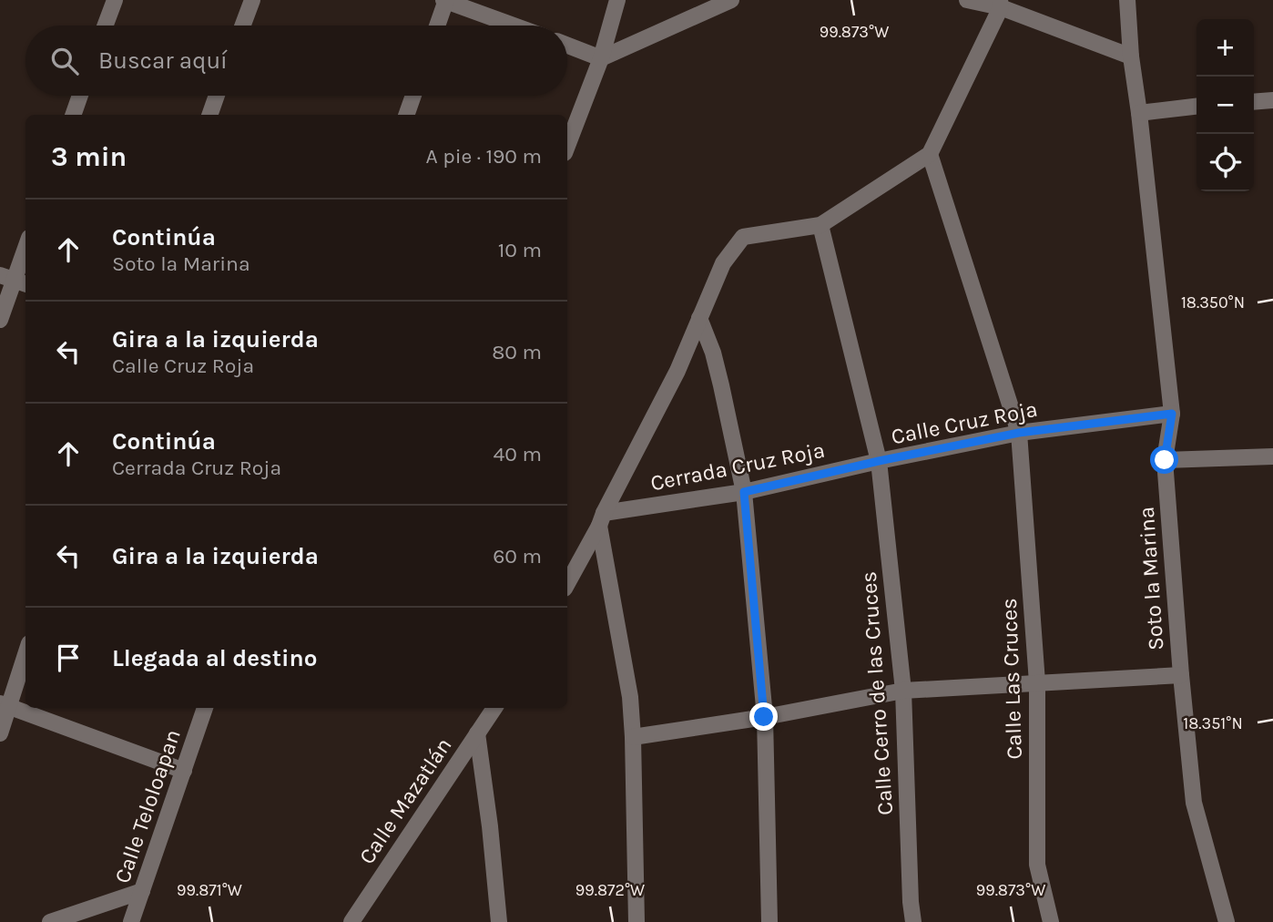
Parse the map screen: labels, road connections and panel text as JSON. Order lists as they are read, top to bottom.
{
  "streets": {
    "street": [
      "Calle Cruz Roja",
      "Cerrada Cruz Roja",
      "Soto la Marina",
      "Calle Las Cruces",
      "Calle Cerro de las Cruces",
      "Calle Mazatlán",
      "Calle Teloloapan"
    ]
  },
  "crossings": [
    ["Calle Cruz Roja", "Cerrada Cruz Roja"],
    ["Calle Cruz Roja", "Soto la Marina"],
    ["Calle Cruz Roja", "Calle Las Cruces"],
    ["Calle Cruz Roja", "Calle Cerro de las Cruces"],
    ["Cerrada Cruz Roja", "Calle Cerro de las Cruces"]
  ],
  "page": {
    "map_buttons": ["+", "−"],
    "search": "Buscar aquí",
    "heading": ["3 min", "A pie · 190 m"],
    "list": [
      ["Continúa", "Soto la Marina", "10 m"],
      ["Gira a la izquierda", "Calle Cruz Roja", "80 m"],
      ["Continúa", "Cerrada Cruz Roja", "40 m"],
      ["Gira a la izquierda", "60 m"],
      "Llegada al destino"
    ]
  },
  "coordinates": [
    "99.873°W",
    "18.350°N",
    "18.351°N",
    "99.871°W",
    "99.872°W"
  ]
}
